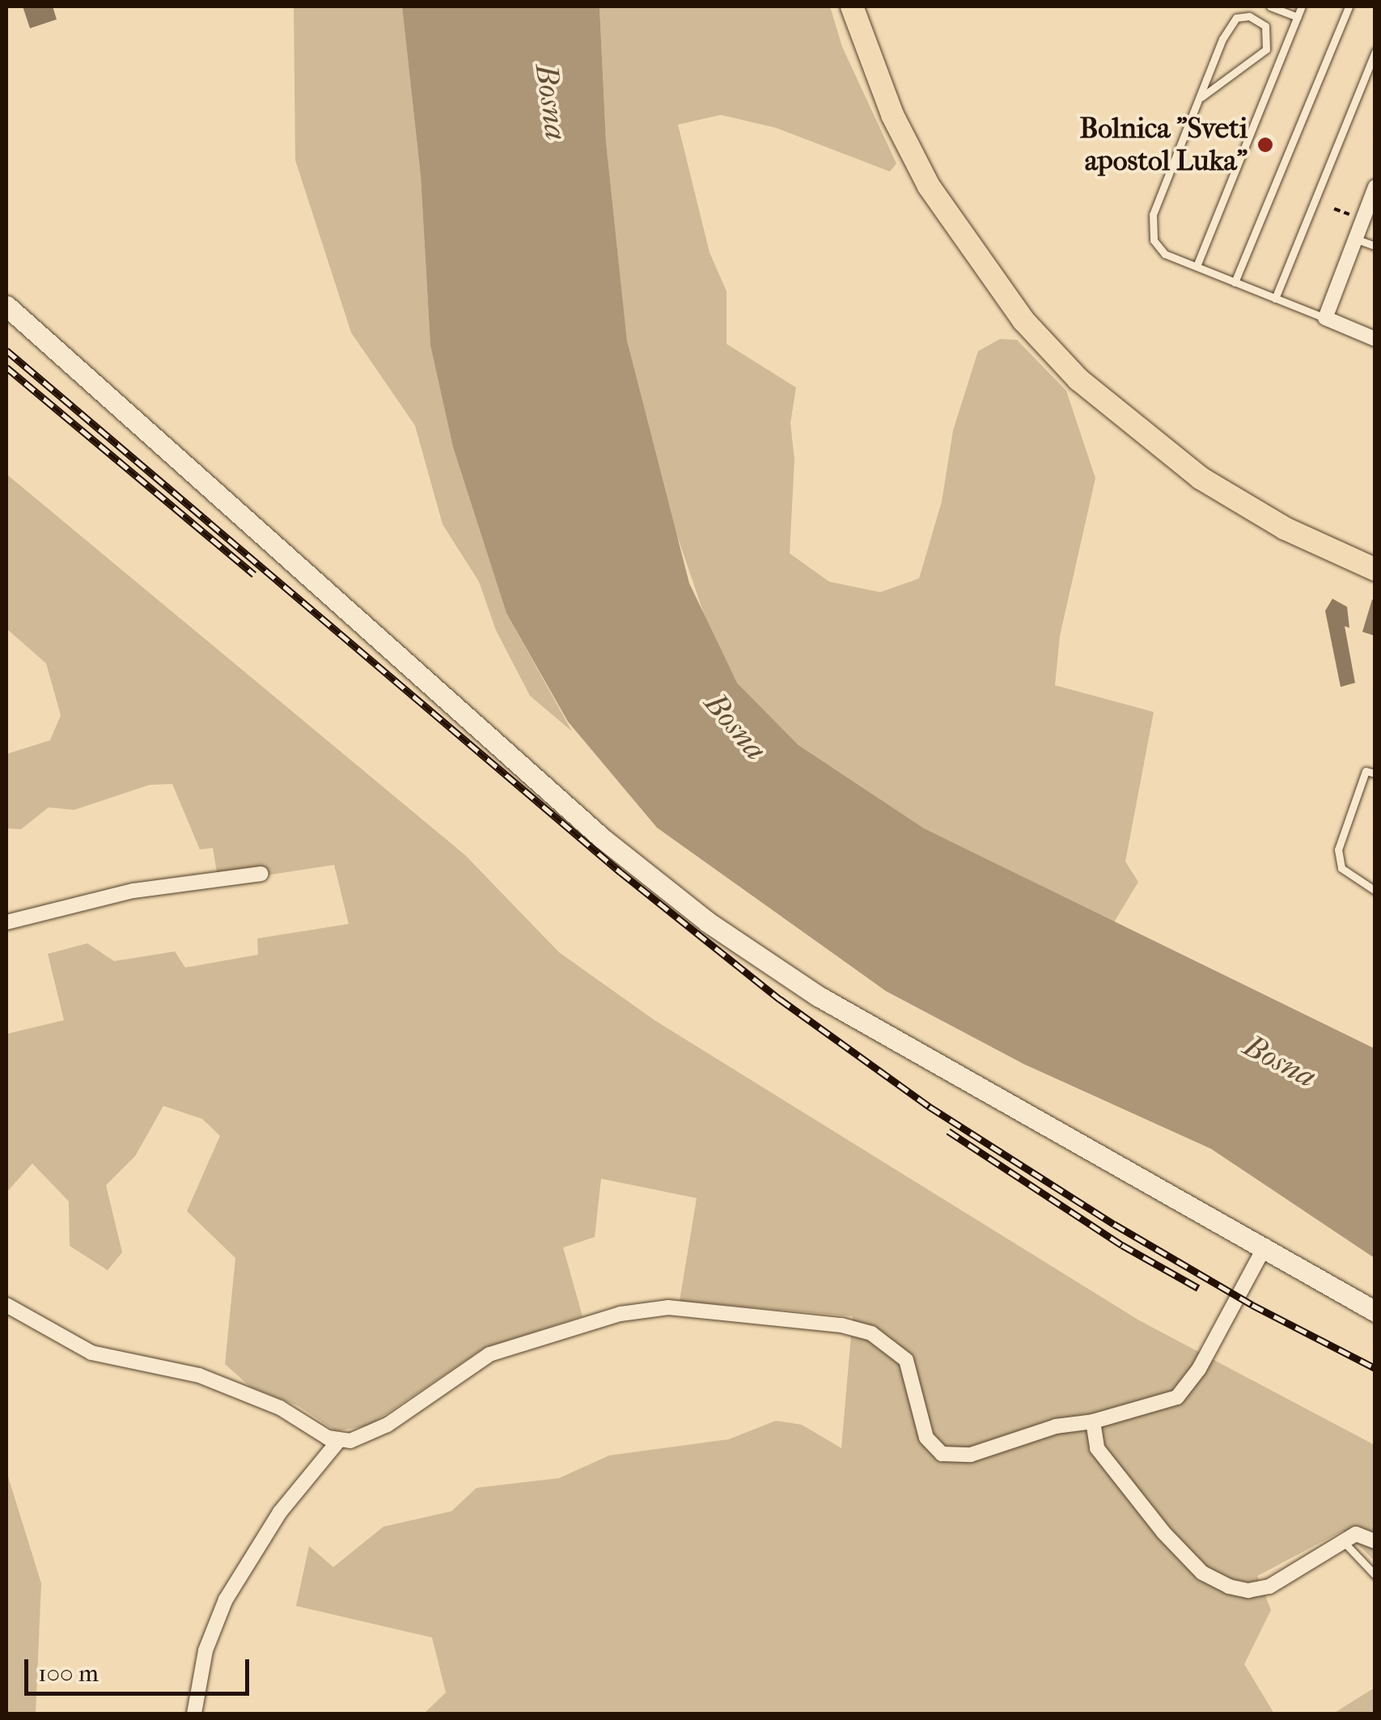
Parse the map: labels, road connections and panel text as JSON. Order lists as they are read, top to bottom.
{
  "water": ["Bosna"],
  "places": ["Bolnica \"Sveti apostol Luka\""],
  "scale_bar": "100 m"
}
